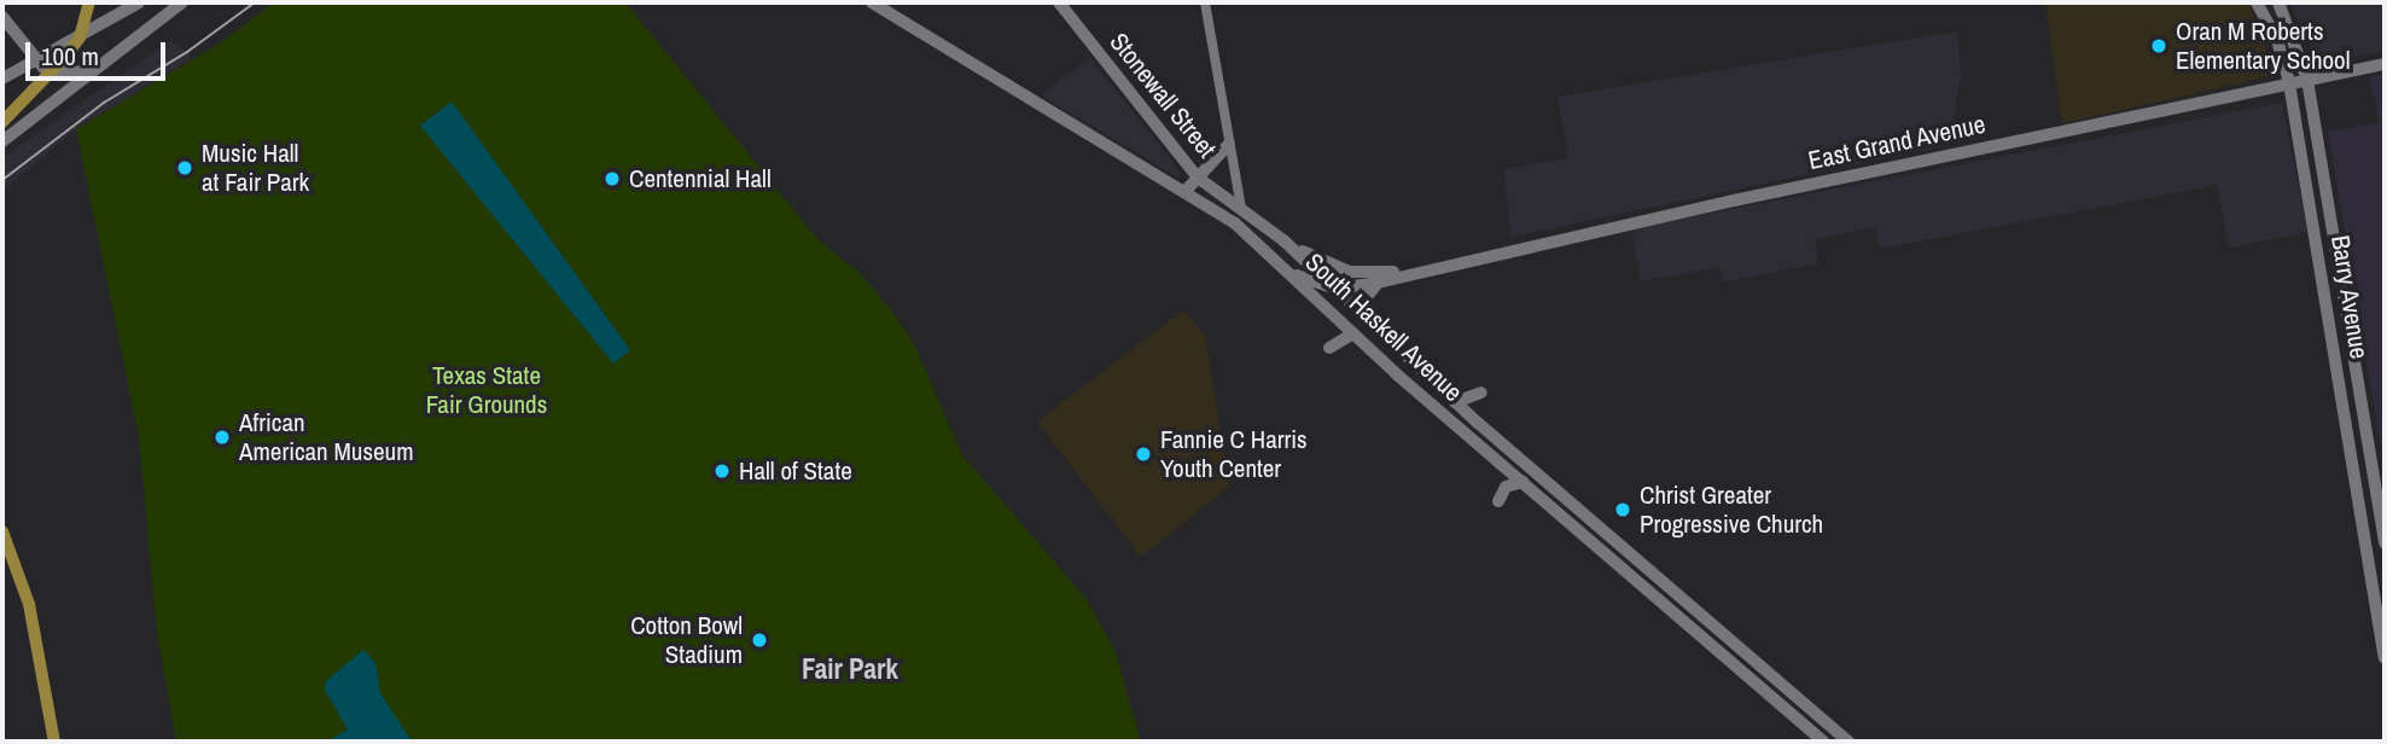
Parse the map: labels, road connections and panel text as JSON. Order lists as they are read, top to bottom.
{
  "streets": {
    "main road": [
      "Stonewall Street",
      "East Grand Avenue",
      "Barry Avenue",
      "South Haskell Avenue"
    ]
  },
  "crossings": [
    ["Stonewall Street", "South Haskell Avenue"],
    ["East Grand Avenue", "Barry Avenue"],
    ["East Grand Avenue", "South Haskell Avenue"]
  ],
  "districts": ["Fair Park"],
  "parks": ["Texas State Fair Grounds"],
  "places": [
    "Oran M Roberts Elementary School",
    "Music Hall at Fair Park",
    "Centennial Hall",
    "African American Museum",
    "Fannie C Harris Youth Center",
    "Hall of State",
    "Christ Greater Progressive Church",
    "Cotton Bowl Stadium"
  ],
  "scale_bar": "100 m"
}
